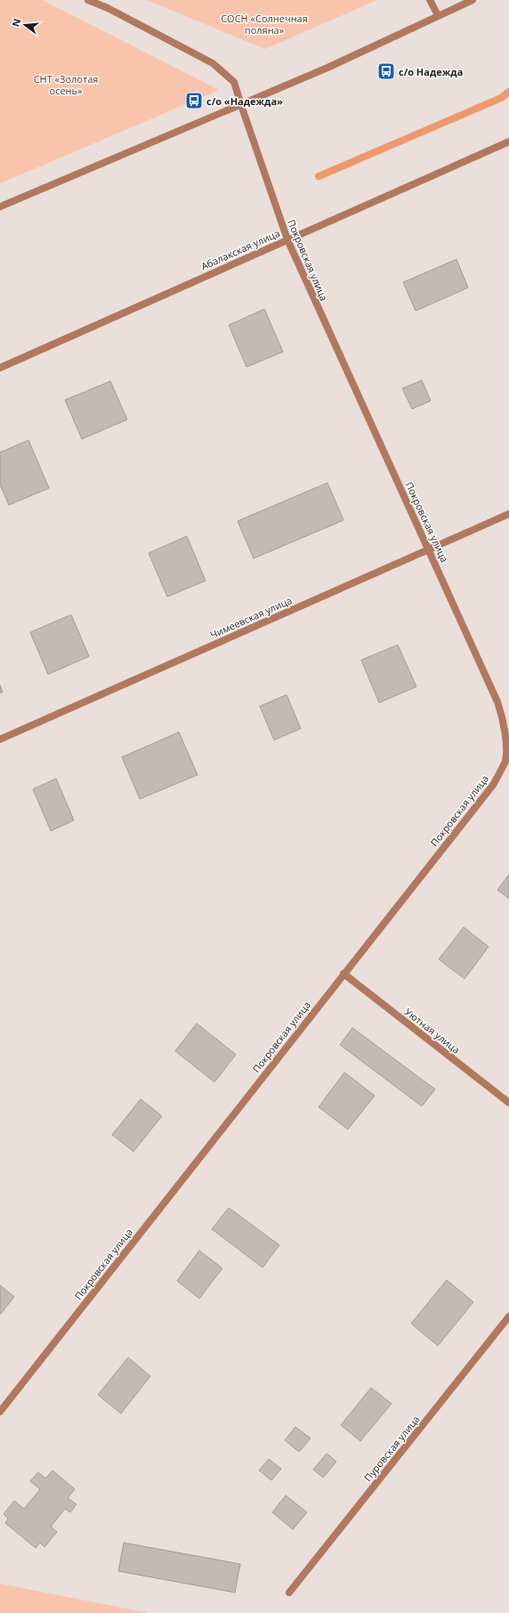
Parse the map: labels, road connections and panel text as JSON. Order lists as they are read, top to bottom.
{
  "streets": {
    "street": [
      "Абалакская улица",
      "Покровская улица",
      "Чимеевская улица",
      "Уютная улица",
      "Пуровская улица"
    ]
  },
  "crossings": [
    ["Абалакская улица", "Покровская улица"],
    ["Покровская улица", "Чимеевская улица"],
    ["Покровская улица", "Уютная улица"]
  ],
  "parks": ["СОСН «Солнечная поляна»", "СНТ «Золотая осень»"],
  "places": {
    "bus stop": ["с/о Надежда", "с/о «Надежда»"]
  },
  "north": "left"
}
